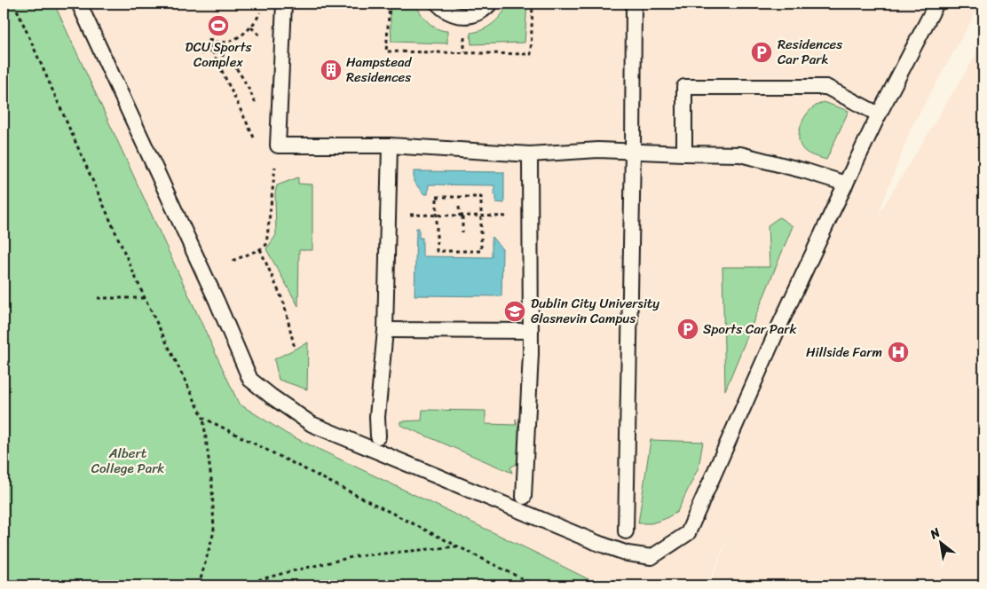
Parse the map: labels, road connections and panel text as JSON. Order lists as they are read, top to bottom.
{
  "parks": ["Albert College Park"],
  "places": {
    "sports": ["DCU Sports Complex"],
    "parking": ["Residences Car Park", "Sports Car Park"],
    "building": ["Hampstead Residences"],
    "school or university": ["Dublin City University Glasnevin Campus"],
    "hospital": ["Hillside Farm"]
  },
  "north": "top left"
}
